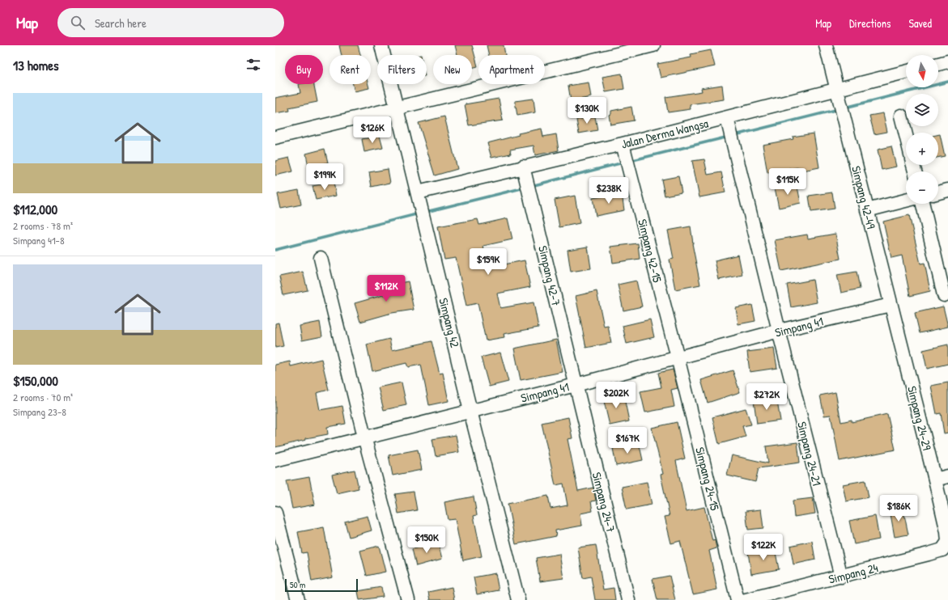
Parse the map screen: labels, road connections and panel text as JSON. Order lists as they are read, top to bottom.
{
  "streets": {
    "street": [
      "Jalan Derma Wangsa",
      "Simpang 42-49",
      "Simpang 42-15",
      "Simpang 42-7",
      "Simpang 42",
      "Simpang 41",
      "Simpang 24-29",
      "Simpang 24-21",
      "Simpang 24-15",
      "Simpang 24-7",
      "Simpang 24"
    ]
  },
  "crossings": [
    ["Jalan Derma Wangsa", "Simpang 42-49"],
    ["Jalan Derma Wangsa", "Simpang 42-15"],
    ["Jalan Derma Wangsa", "Simpang 42-7"],
    ["Jalan Derma Wangsa", "Simpang 42"],
    ["Jalan Derma Wangsa", "Simpang 24-21"],
    ["Simpang 42-49", "Simpang 41"],
    ["Simpang 42-49", "Simpang 24-29"],
    ["Simpang 42-15", "Simpang 41"],
    ["Simpang 42-15", "Simpang 24-15"],
    ["Simpang 42-7", "Simpang 41"],
    ["Simpang 42-7", "Simpang 24-7"],
    ["Simpang 42", "Simpang 41"],
    ["Simpang 41", "Simpang 24-29"],
    ["Simpang 41", "Simpang 24-21"],
    ["Simpang 41", "Simpang 24-15"],
    ["Simpang 41", "Simpang 24-7"],
    ["Simpang 24-29", "Simpang 24"],
    ["Simpang 24-21", "Simpang 24"]
  ],
  "scale_bar": "50 m",
  "north": "bottom",
  "page": {
    "header": "Map",
    "search": "Search here",
    "nav": ["Map", "Directions", "Saved"],
    "heading": "13 homes",
    "map_buttons": ["+", "−"],
    "chip": [
      "Buy",
      "Rent",
      "Filters",
      "New",
      "Apartment"
    ],
    "list": [
      {
        "name": "$112,000",
        "note": "2 rooms · 78 m² · Simpang 41-8"
      },
      {
        "name": "$150,000",
        "note": "2 rooms · 70 m² · Simpang 23-8"
      }
    ],
    "price": [
      "$130K",
      "$126K",
      "$199K",
      "$115K",
      "$238K",
      "$159K",
      "$112K",
      "$202K",
      "$272K",
      "$167K",
      "$186K",
      "$150K",
      "$122K"
    ],
    "scale": "50 m"
  }
}
